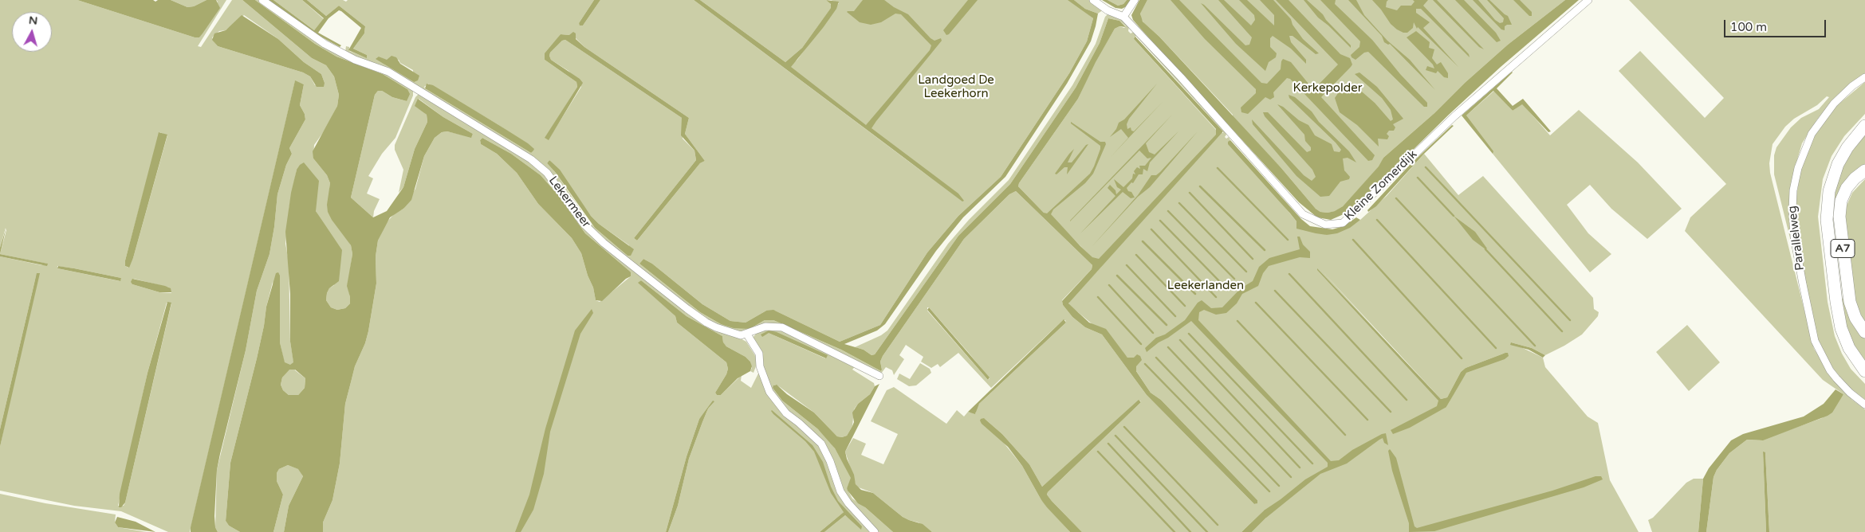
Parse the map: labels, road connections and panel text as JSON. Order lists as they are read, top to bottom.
{
  "streets": {
    "highway": ["A7"],
    "street": ["Kleine Zomerdijk", "Lekermeer", "Parallelweg"]
  },
  "parks": ["Landgoed De Leekerhorn", "Kerkepolder", "Leekerlanden"],
  "scale_bar": "100 m",
  "north": "top"
}
